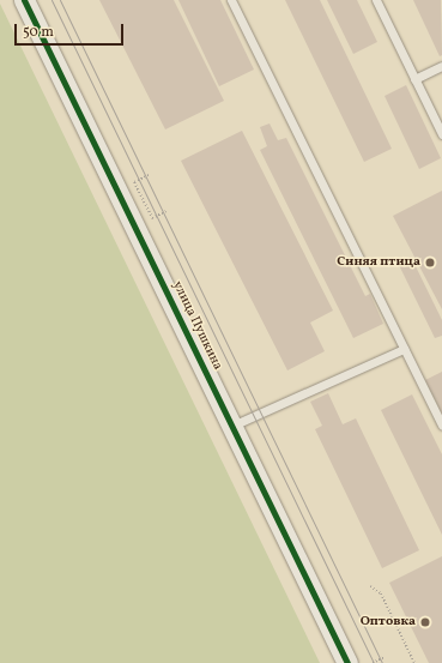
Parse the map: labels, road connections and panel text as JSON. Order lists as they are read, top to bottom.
{
  "streets": {
    "street": ["улица Пушкина"]
  },
  "places": ["Синяя птица", "Оптовка"],
  "scale_bar": "50 m"
}
